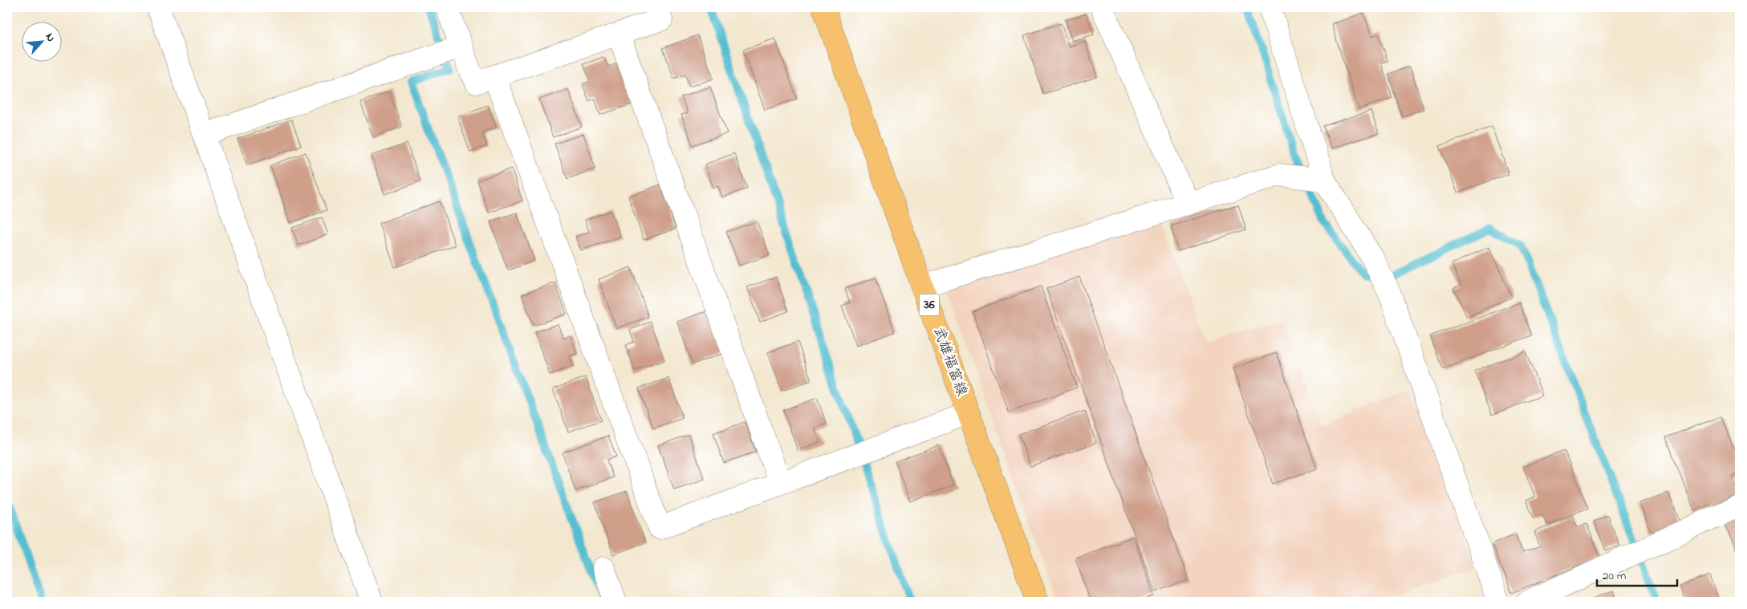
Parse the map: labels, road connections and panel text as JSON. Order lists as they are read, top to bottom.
{
  "streets": {
    "main road": ["36", "武雄福富線"]
  },
  "scale_bar": "20 m",
  "north": "top right"
}
